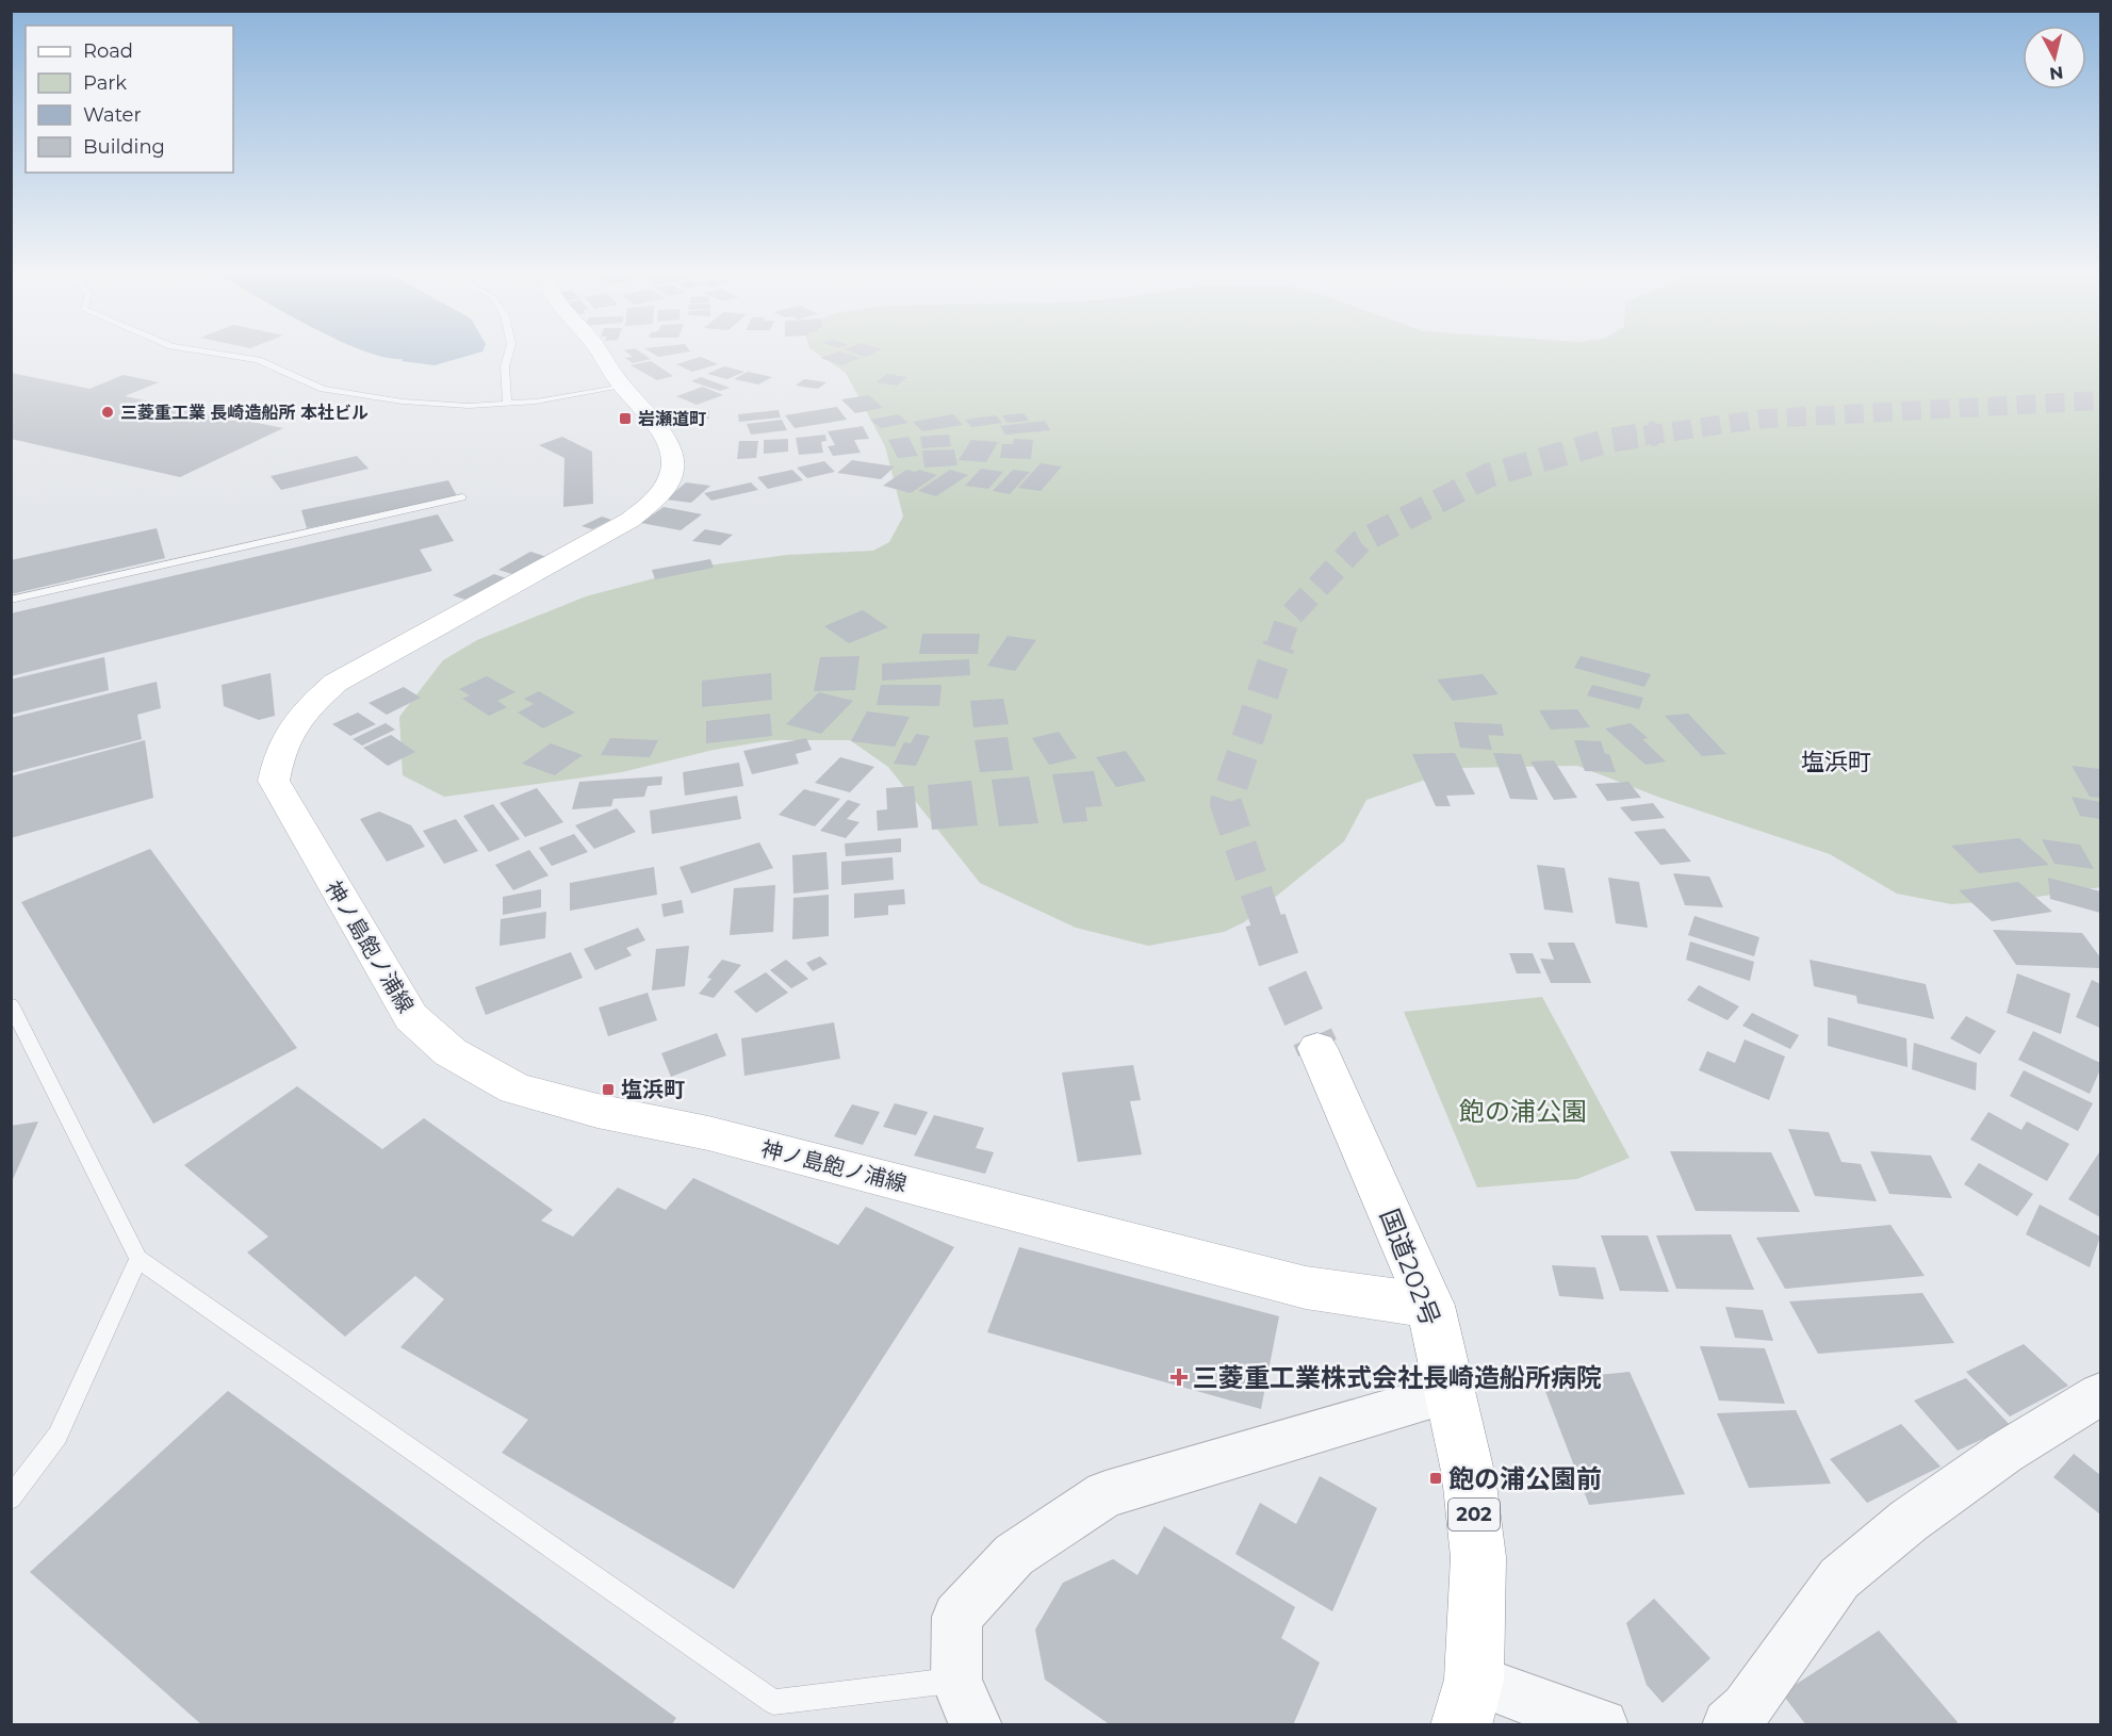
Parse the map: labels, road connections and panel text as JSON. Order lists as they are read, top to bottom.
{
  "streets": {
    "main road": ["神ノ島飽ノ浦線", "国道202号", "202"]
  },
  "crossings": [
    ["神ノ島飽ノ浦線", "国道202号"]
  ],
  "districts": ["塩浜町"],
  "parks": ["飽の浦公園"],
  "places": {
    "other": ["三菱重工業 長崎造船所 本社ビル"],
    "transit": ["岩瀬道町", "塩浜町", "飽の浦公園前"],
    "health": ["三菱重工業株式会社長崎造船所病院"]
  },
  "legend": [
    "Road",
    "Park",
    "Water",
    "Building"
  ],
  "north": "bottom"
}
